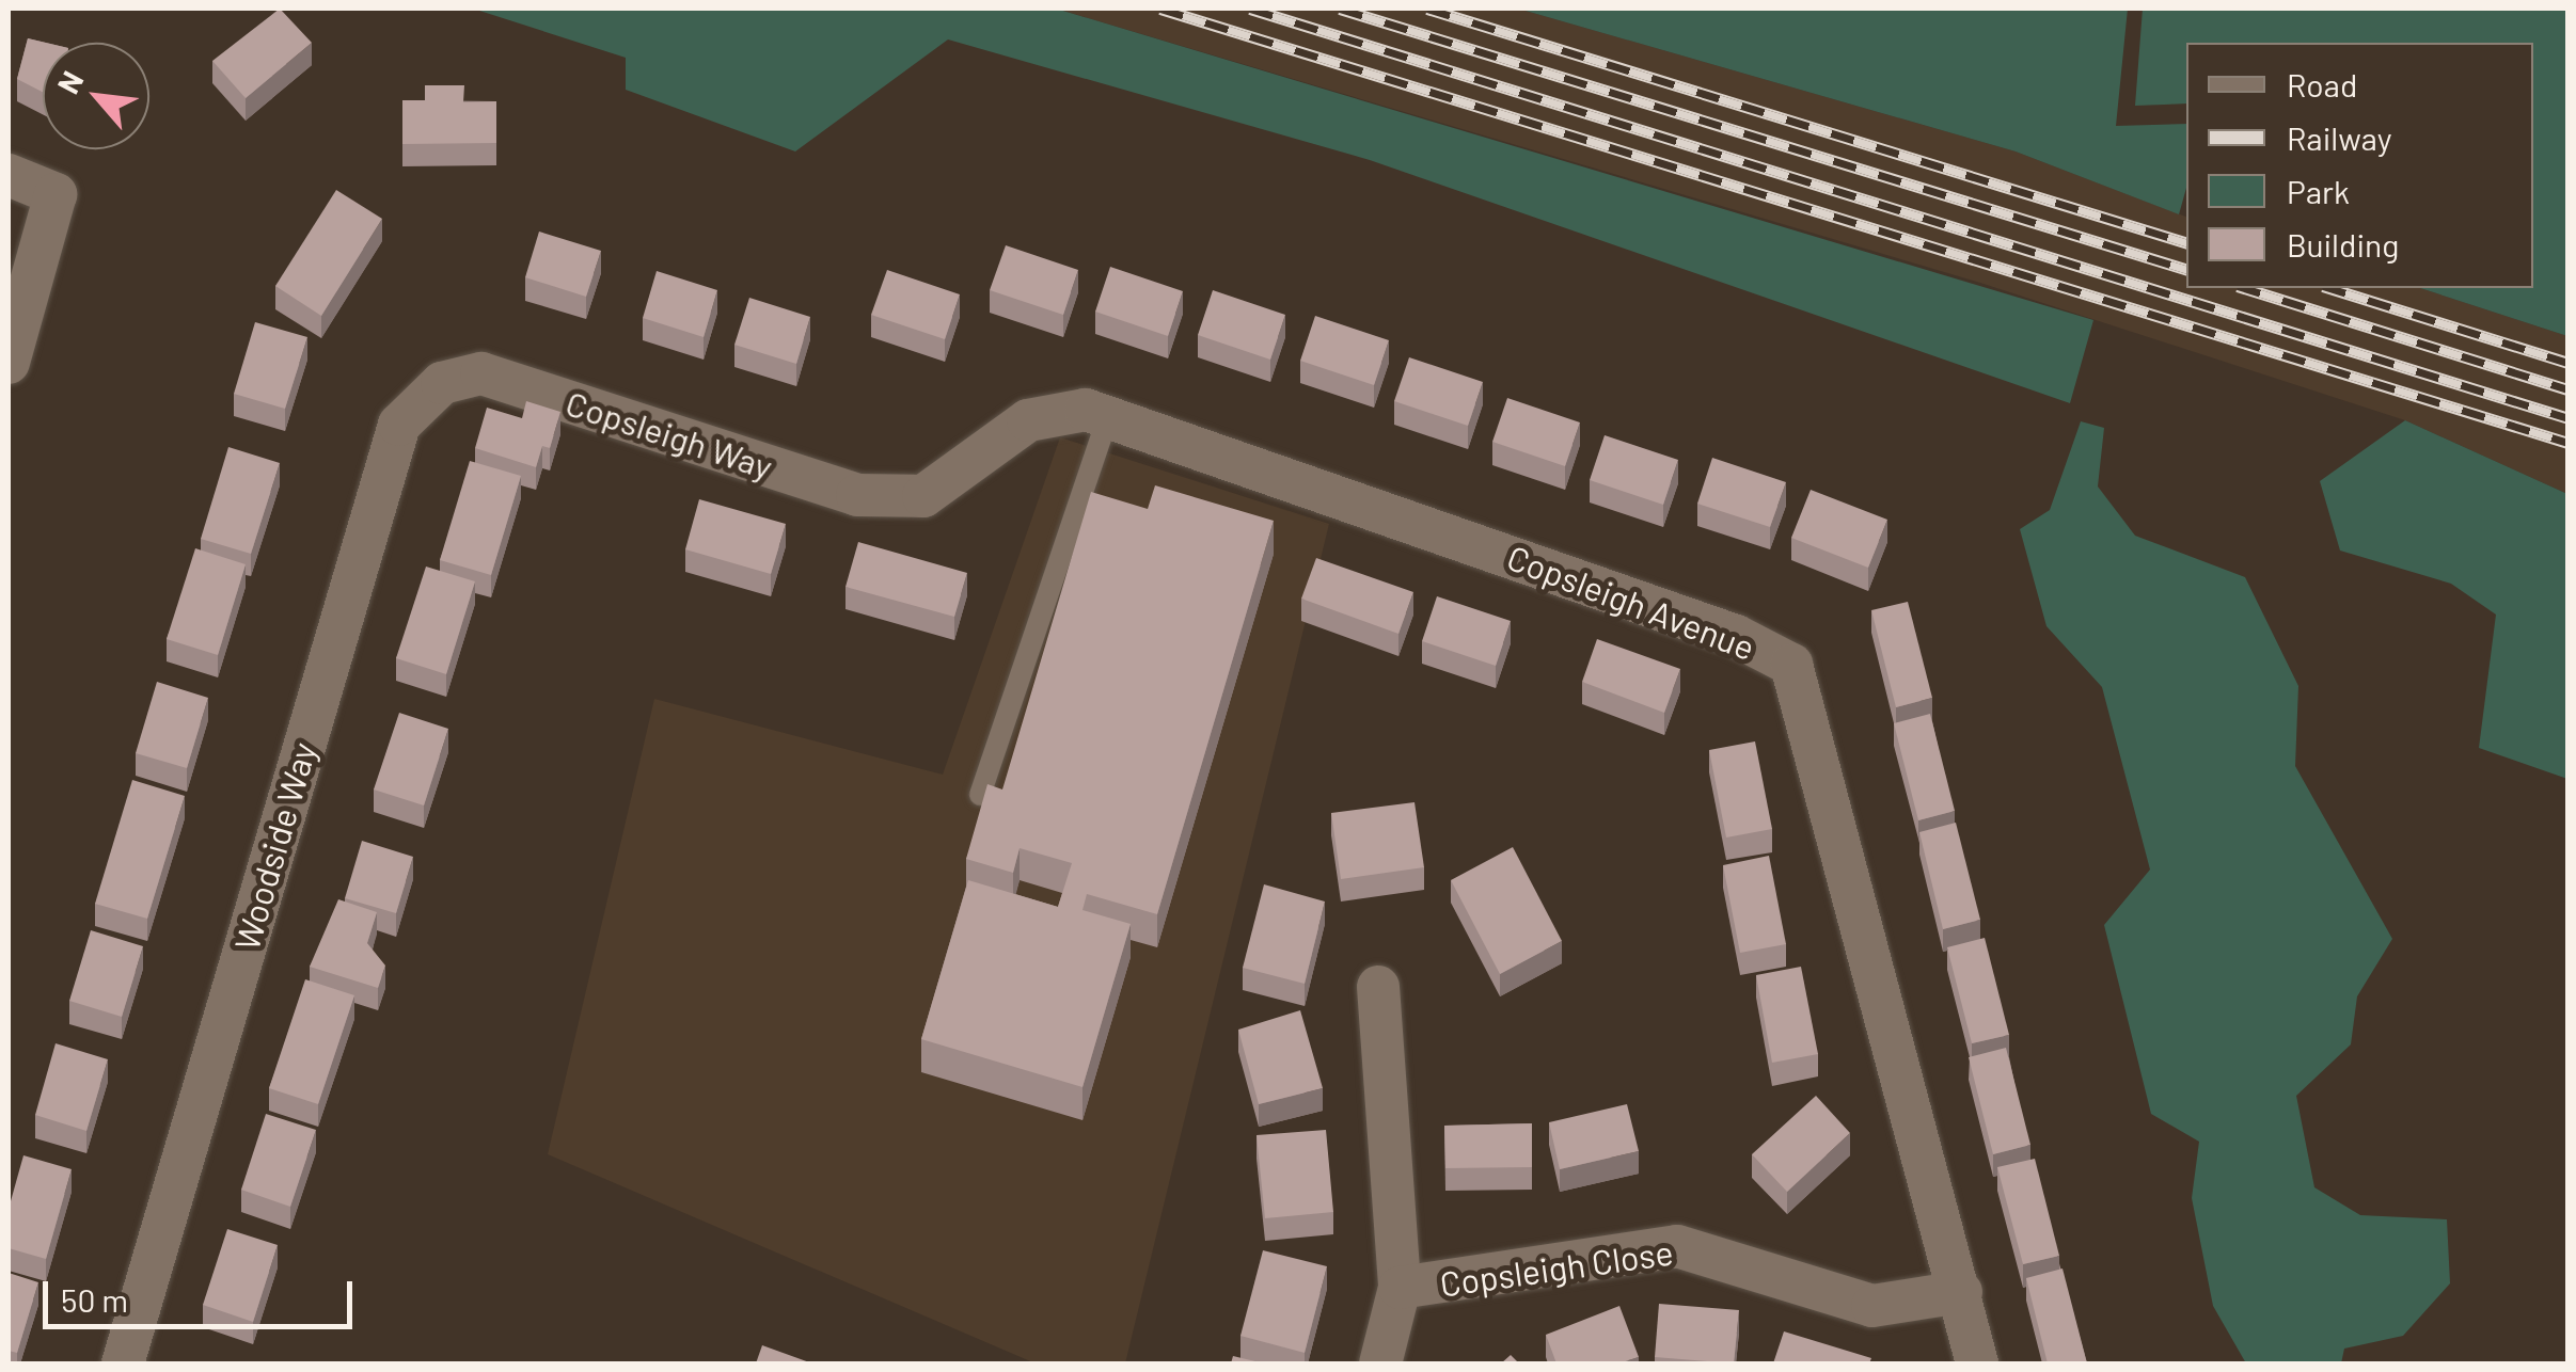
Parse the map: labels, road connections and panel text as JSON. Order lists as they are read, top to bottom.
{
  "streets": {
    "street": [
      "Copsleigh Way",
      "Copsleigh Avenue",
      "Woodside Way",
      "Copsleigh Close"
    ]
  },
  "crossings": [
    ["Copsleigh Way", "Copsleigh Avenue"],
    ["Copsleigh Way", "Woodside Way"],
    ["Copsleigh Avenue", "Copsleigh Close"]
  ],
  "legend": [
    "Road",
    "Railway",
    "Park",
    "Building"
  ],
  "scale_bar": "50 m",
  "north": "top left"
}
